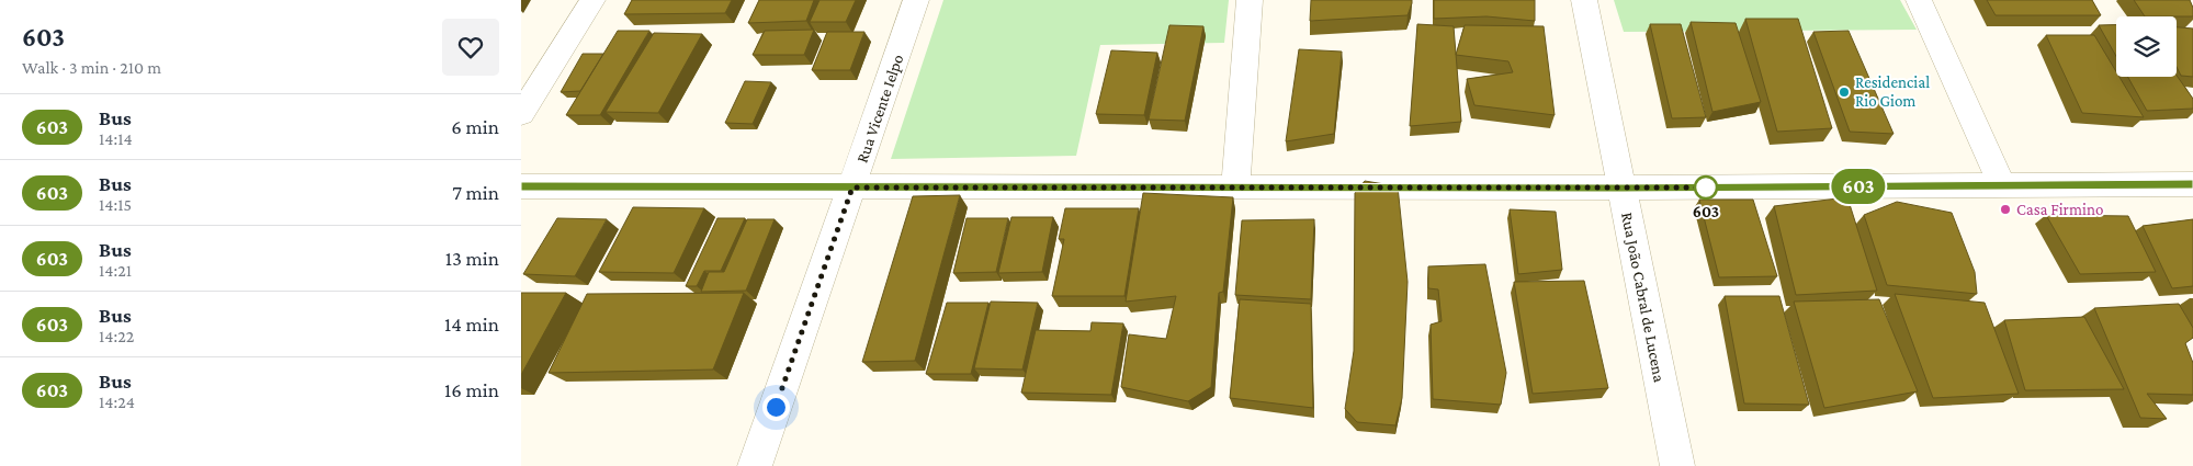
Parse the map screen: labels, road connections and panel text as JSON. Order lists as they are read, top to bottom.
{
  "streets": {
    "street": ["Rua Vicente Ielpo", "Rua João Cabral de Lucena"]
  },
  "places": ["Residencial Rio Giom", "603", "Casa Firmino"],
  "lines": ["bus line 603"],
  "page": {
    "heading": ["603", "Walk · 3 min · 210 m"],
    "on_map": "603",
    "list": [
      {
        "mark": "603",
        "name": "Bus",
        "note": "14:14",
        "value": "6 min"
      },
      {
        "mark": "603",
        "name": "Bus",
        "note": "14:15",
        "value": "7 min"
      },
      {
        "mark": "603",
        "name": "Bus",
        "note": "14:21",
        "value": "13 min"
      },
      {
        "mark": "603",
        "name": "Bus",
        "note": "14:22",
        "value": "14 min"
      },
      {
        "mark": "603",
        "name": "Bus",
        "note": "14:24",
        "value": "16 min"
      }
    ]
  }
}
